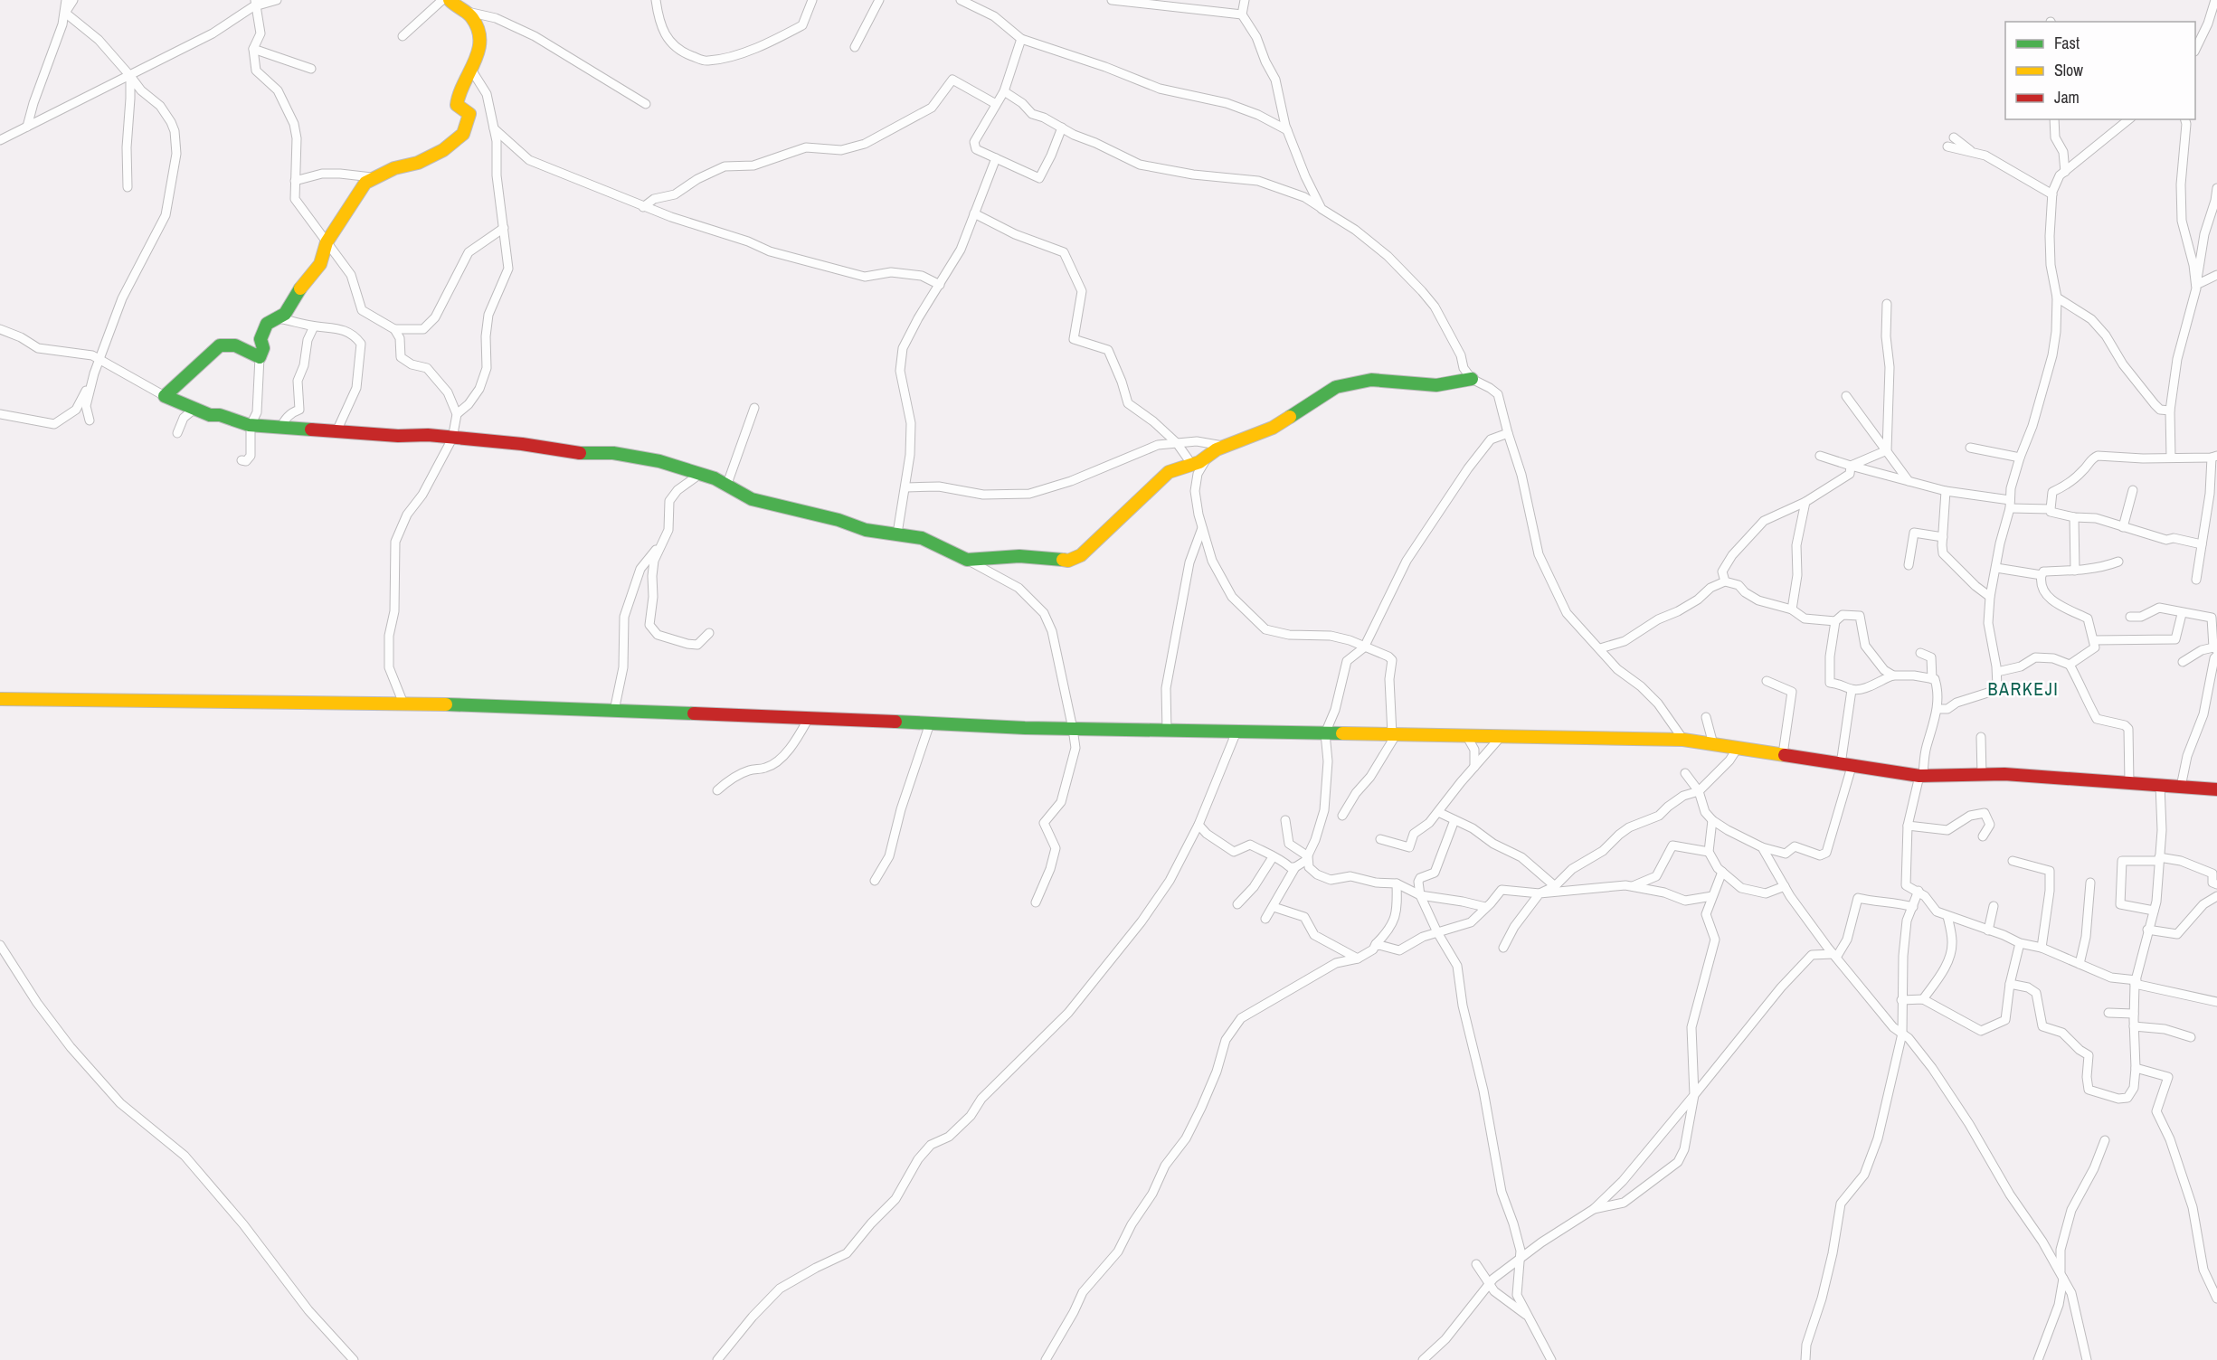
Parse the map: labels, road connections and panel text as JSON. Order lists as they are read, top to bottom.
{
  "districts": ["BARKEJI"],
  "legend": ["Fast", "Slow", "Jam"]
}
